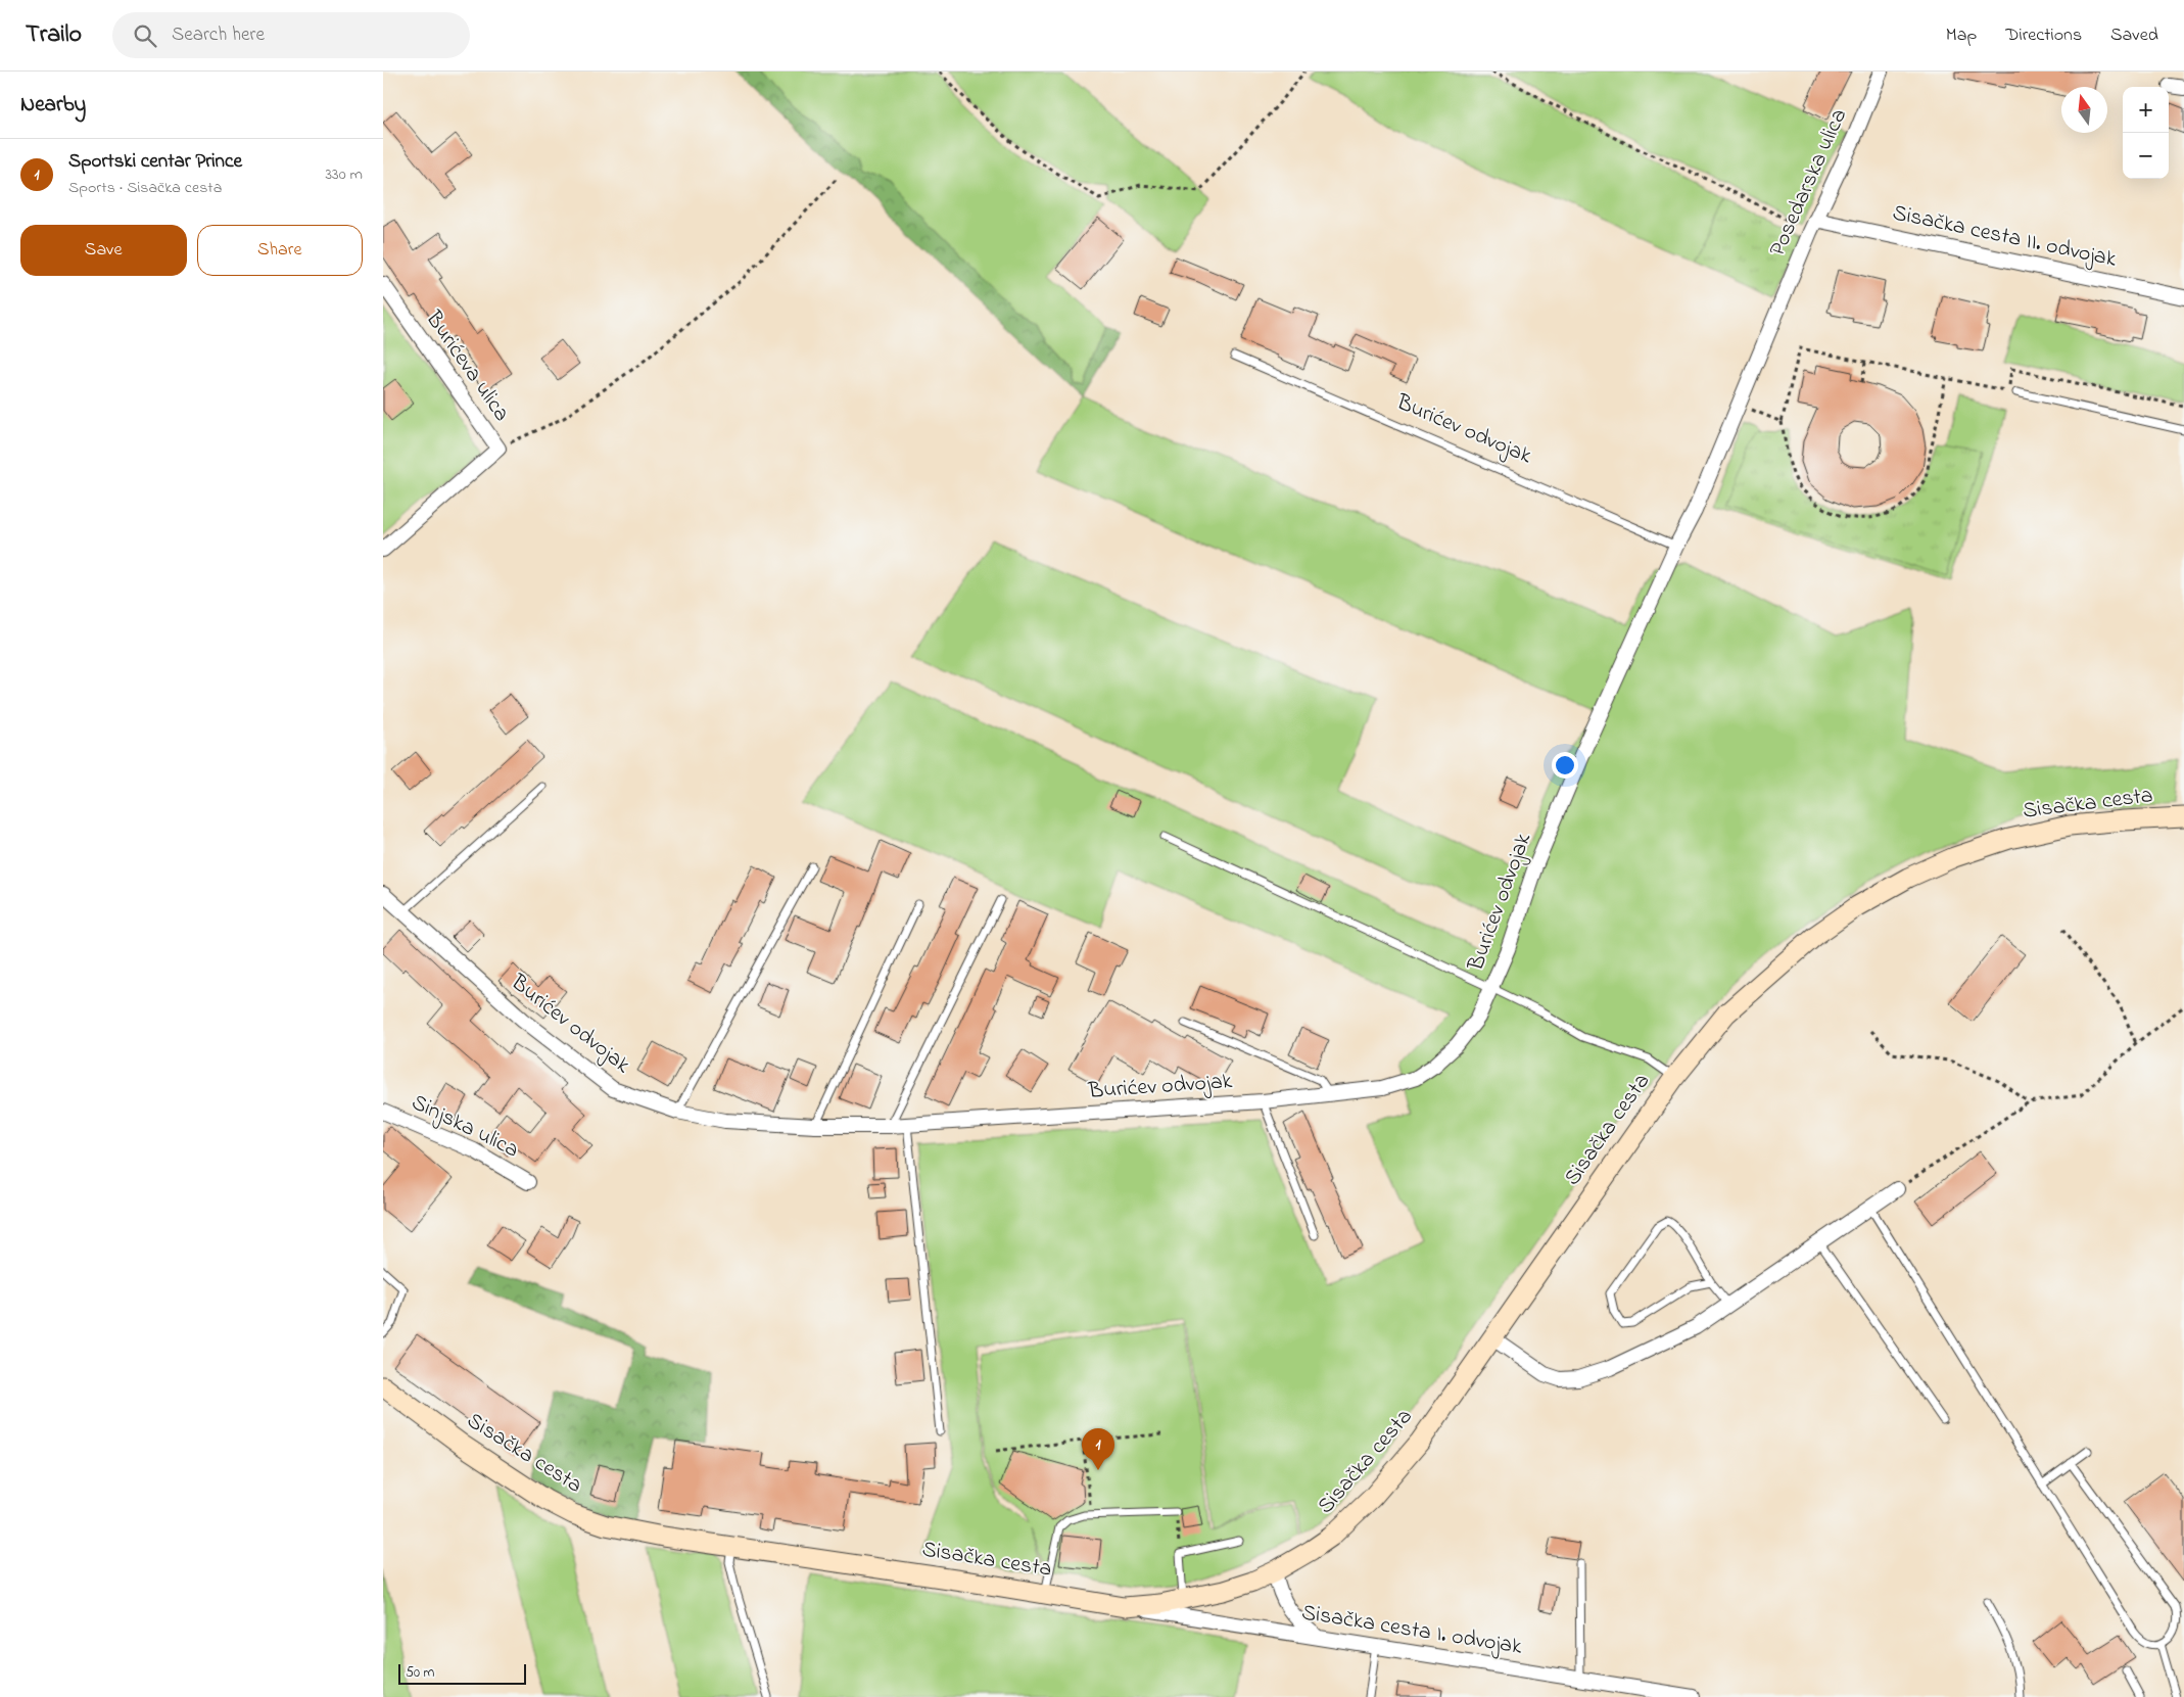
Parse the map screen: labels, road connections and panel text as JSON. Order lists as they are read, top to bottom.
{
  "streets": {
    "main road": ["Sisačka cesta"],
    "street": [
      "Posedarska ulica",
      "Sisačka cesta II. odvojak",
      "Burićeva ulica",
      "Burićev odvojak",
      "Sinjska ulica",
      "Sisačka cesta I. odvojak"
    ]
  },
  "crossings": [
    ["Posedarska ulica", "Sisačka cesta II. odvojak"],
    ["Posedarska ulica", "Burićev odvojak"],
    ["Sisačka cesta", "Sisačka cesta I. odvojak"]
  ],
  "scale_bar": "50 m",
  "north": "top",
  "page": {
    "header": "Trailo",
    "search": "Search here",
    "nav": ["Map", "Directions", "Saved"],
    "heading": "Nearby",
    "map_buttons": ["+", "−"],
    "list": [
      {
        "mark": "1",
        "name": "Sportski centar Prince",
        "note": "Sports · Sisačka cesta",
        "value": "330 m"
      }
    ],
    "buttons": ["Save", "Share"],
    "pins": "1",
    "scale": "50 m"
  }
}
